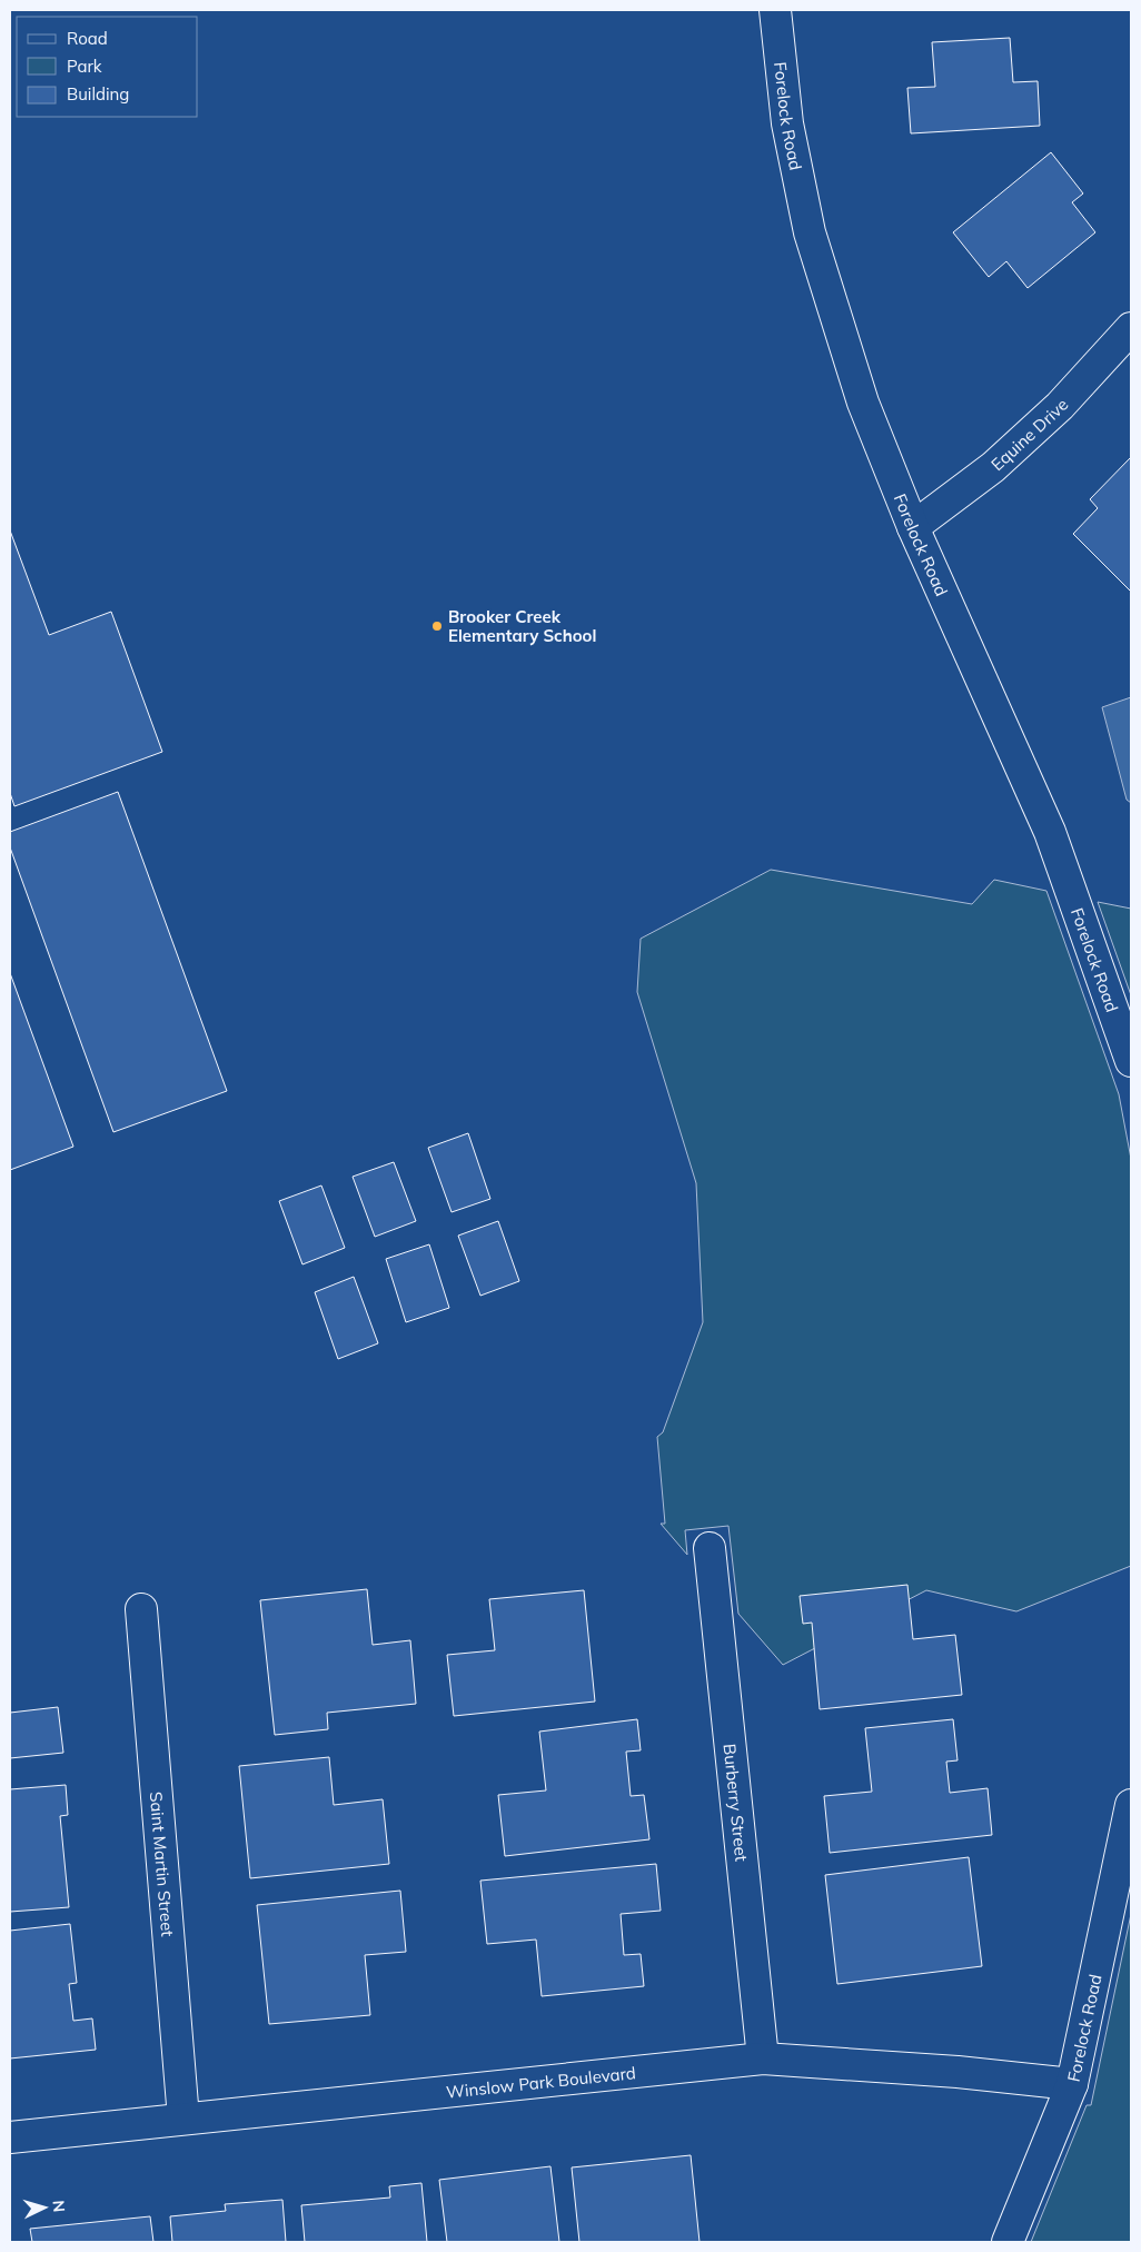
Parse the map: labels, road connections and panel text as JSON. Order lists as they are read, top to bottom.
{
  "streets": {
    "street": [
      "Forelock Road",
      "Equine Drive",
      "Burberry Street",
      "Saint Martin Street",
      "Winslow Park Boulevard"
    ]
  },
  "crossings": [
    ["Forelock Road", "Equine Drive"],
    ["Forelock Road", "Winslow Park Boulevard"],
    ["Burberry Street", "Winslow Park Boulevard"],
    ["Saint Martin Street", "Winslow Park Boulevard"]
  ],
  "places": ["Brooker Creek Elementary School"],
  "legend": ["Road", "Park", "Building"],
  "north": "right"
}
